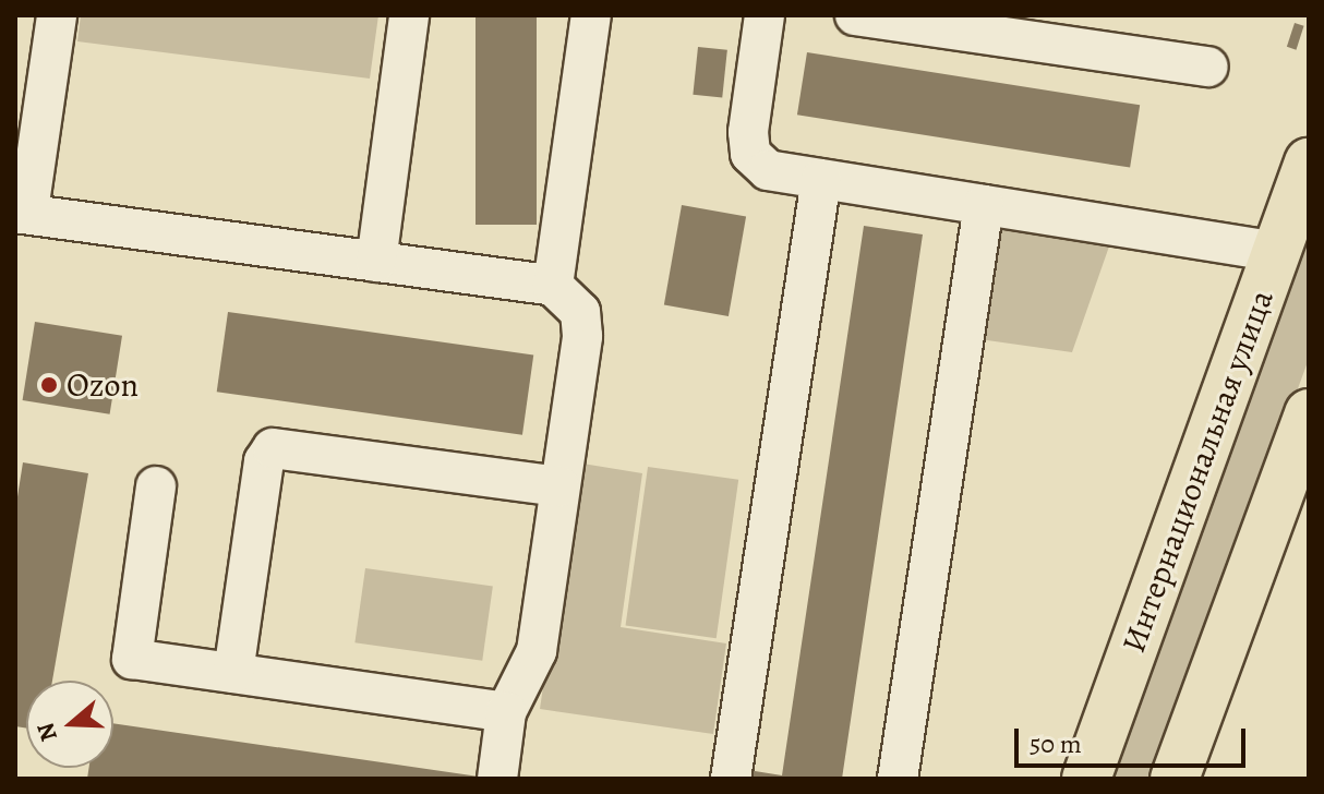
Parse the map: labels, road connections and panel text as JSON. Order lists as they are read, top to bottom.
{
  "streets": {
    "main road": ["Интернациональная улица"]
  },
  "places": ["Ozon"],
  "scale_bar": "50 m",
  "north": "left"
}
